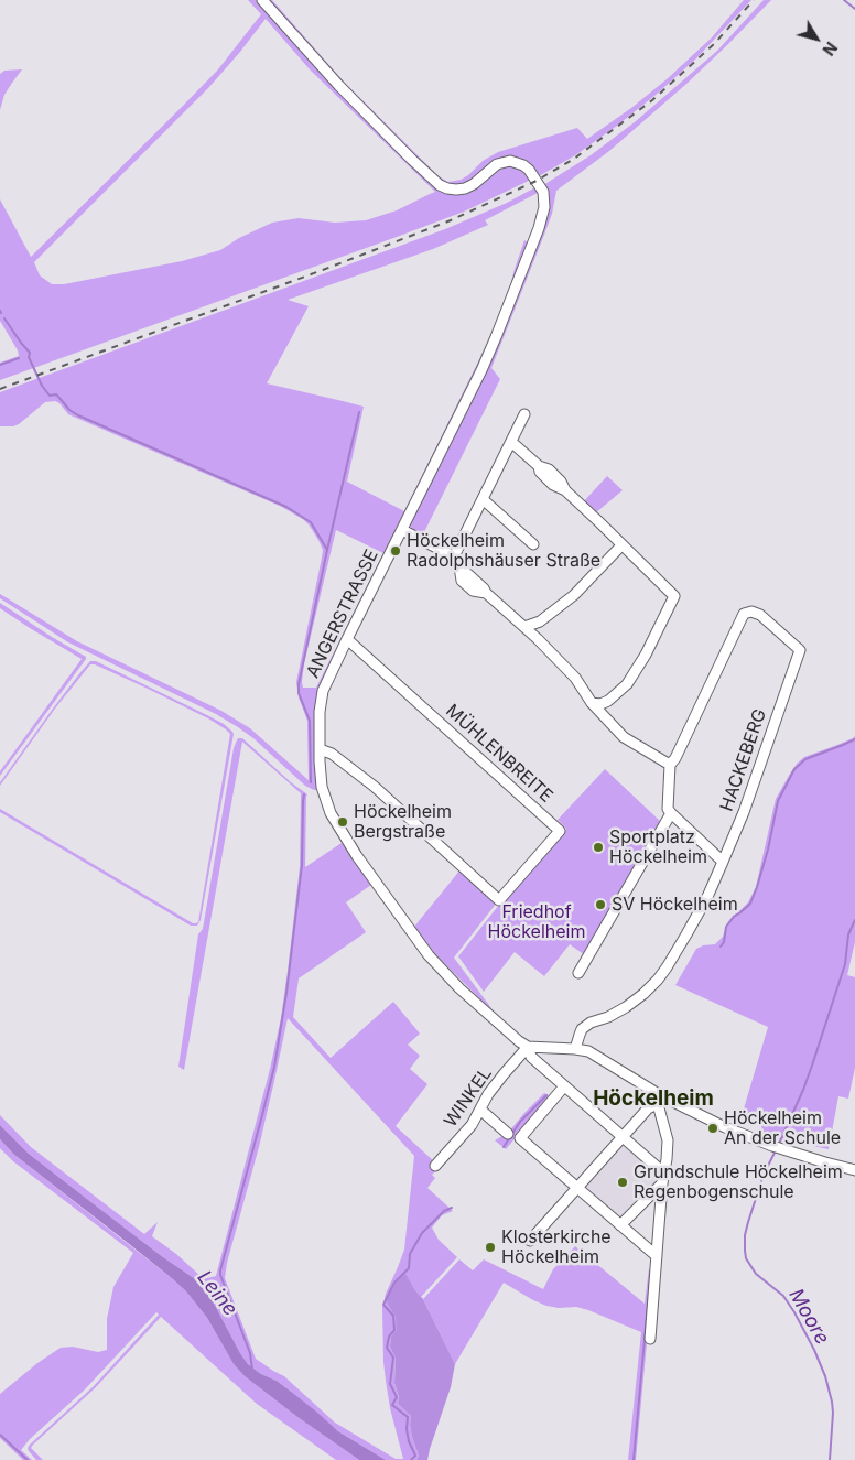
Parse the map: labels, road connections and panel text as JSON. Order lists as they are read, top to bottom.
{
  "streets": {
    "street": [
      "ANGERSTRASSE",
      "MÜHLENBREITE",
      "HACKEBERG",
      "WINKEL"
    ]
  },
  "crossings": [
    ["ANGERSTRASSE", "MÜHLENBREITE"],
    ["ANGERSTRASSE", "WINKEL"]
  ],
  "districts": ["Höckelheim"],
  "water": ["Leine", "Moore"],
  "parks": ["Friedhof Höckelheim"],
  "places": [
    "Höckelheim Radolphshäuser Straße",
    "Höckelheim Bergstraße",
    "Sportplatz Höckelheim",
    "SV Höckelheim",
    "Höckelheim An der Schule",
    "Grundschule Höckelheim Regenbogenschule",
    "Klosterkirche Höckelheim"
  ],
  "north": "bottom right"
}
